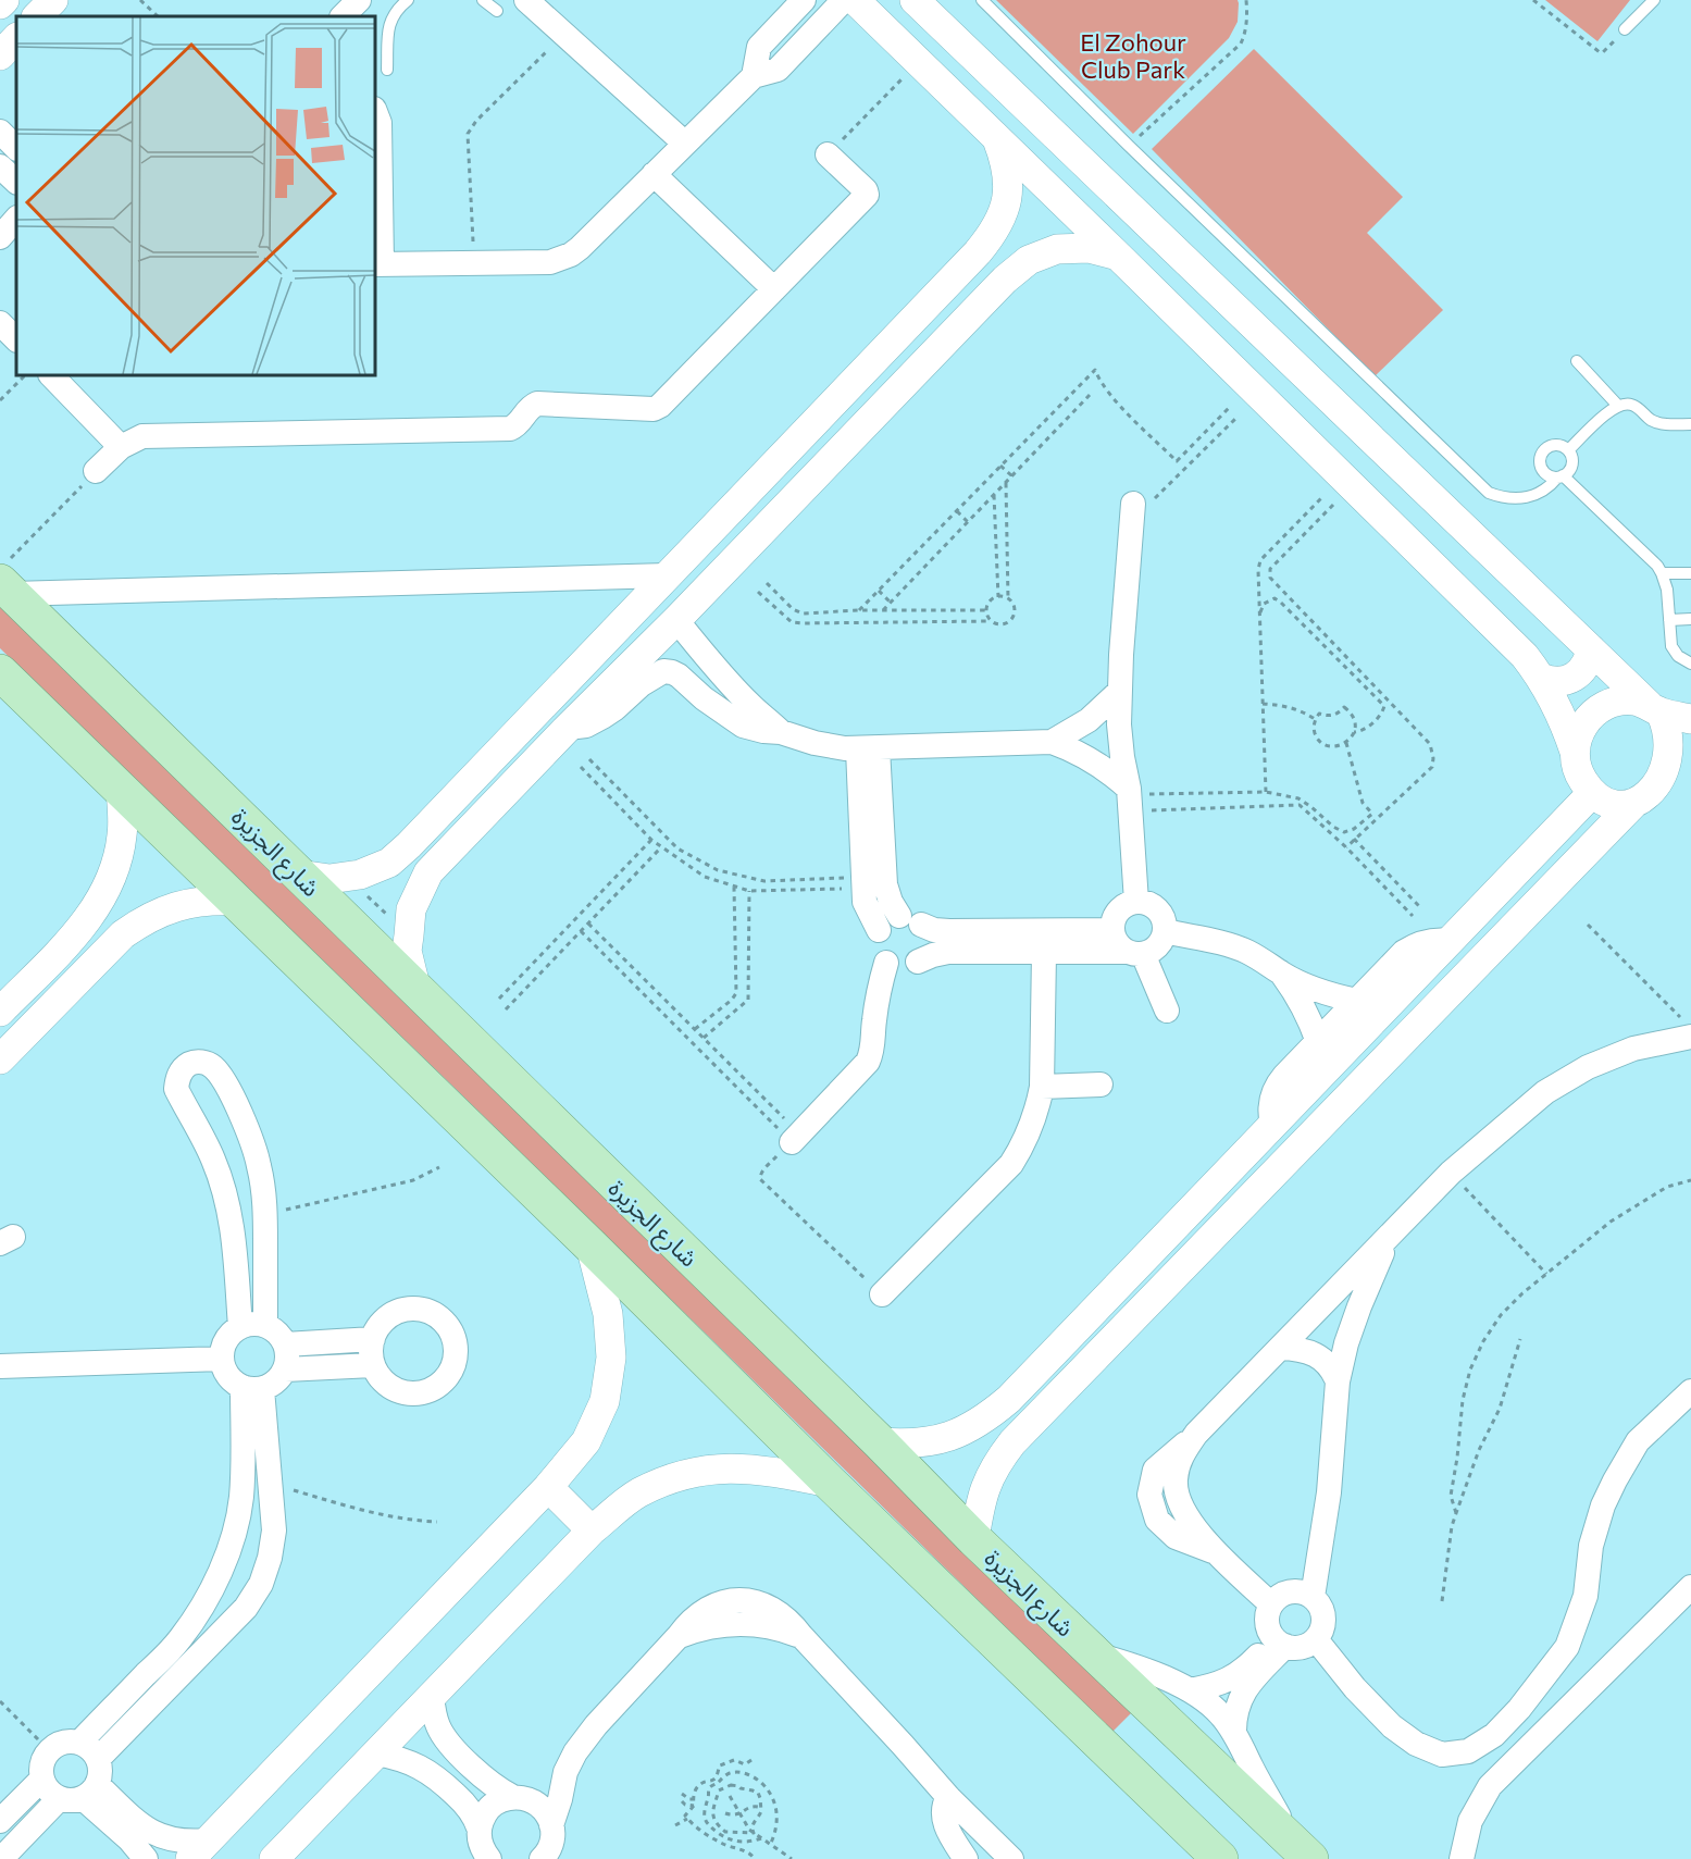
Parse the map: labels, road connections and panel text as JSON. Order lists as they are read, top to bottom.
{
  "streets": {
    "main road": ["شارع الجزيرة"]
  },
  "parks": ["El Zohour Club Park"]
}
